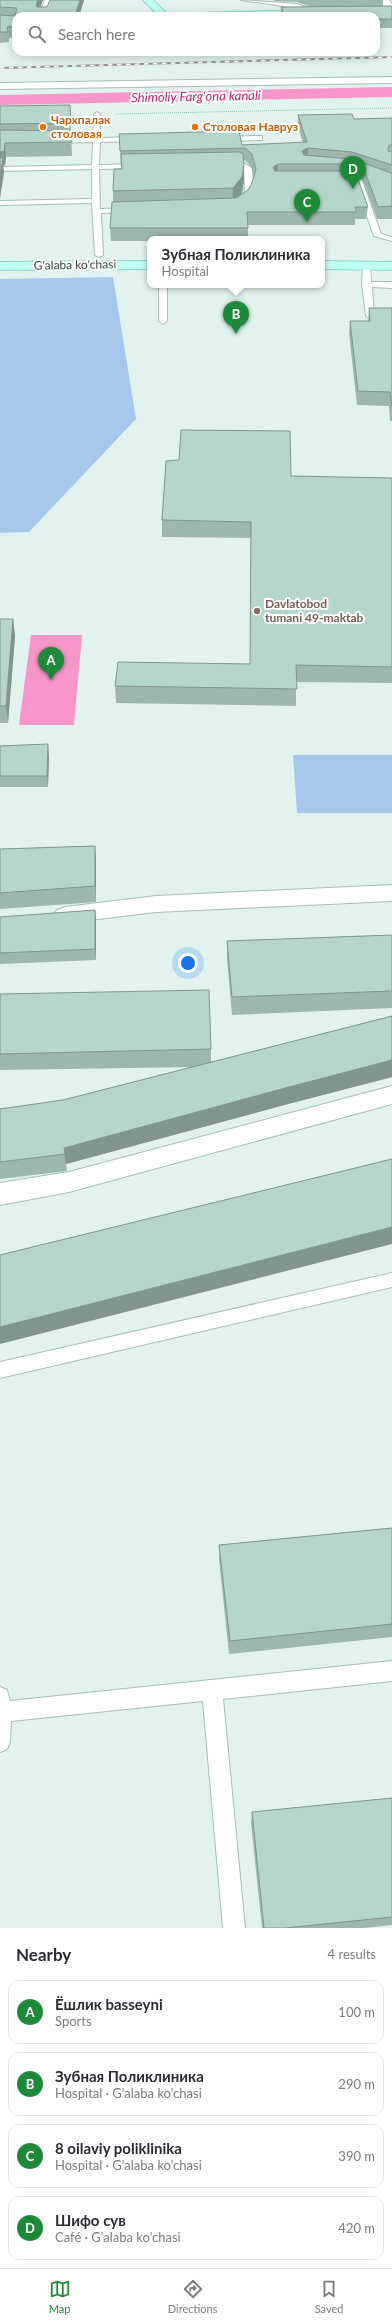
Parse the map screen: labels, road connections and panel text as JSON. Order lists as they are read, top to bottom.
{
  "streets": {
    "main road": ["G'alaba ko'chasi"]
  },
  "water": ["Shimoliy Fargʻona kanali"],
  "places": ["Чархпалак столовая", "Столовая Навруз", "Davlatobod tumani 49-maktab"],
  "page": {
    "search": "Search here",
    "pins": [
      "D",
      "C",
      "B",
      "A"
    ],
    "popup": ["Зубная Поликлиника", "Hospital"],
    "heading": ["Nearby", "4 results"],
    "list": [
      {
        "mark": "A",
        "name": "Ёшлик basseyni",
        "note": "Sports",
        "value": "100 m"
      },
      {
        "mark": "B",
        "name": "Зубная Поликлиника",
        "note": "Hospital · G'alaba ko'chasi",
        "value": "290 m"
      },
      {
        "mark": "C",
        "name": "8 oilaviy poliklinika",
        "note": "Hospital · G'alaba ko'chasi",
        "value": "390 m"
      },
      {
        "mark": "D",
        "name": "Шифо сув",
        "note": "Café · G'alaba ko'chasi",
        "value": "420 m"
      }
    ],
    "nav": ["Map", "Directions", "Saved"]
  }
}
